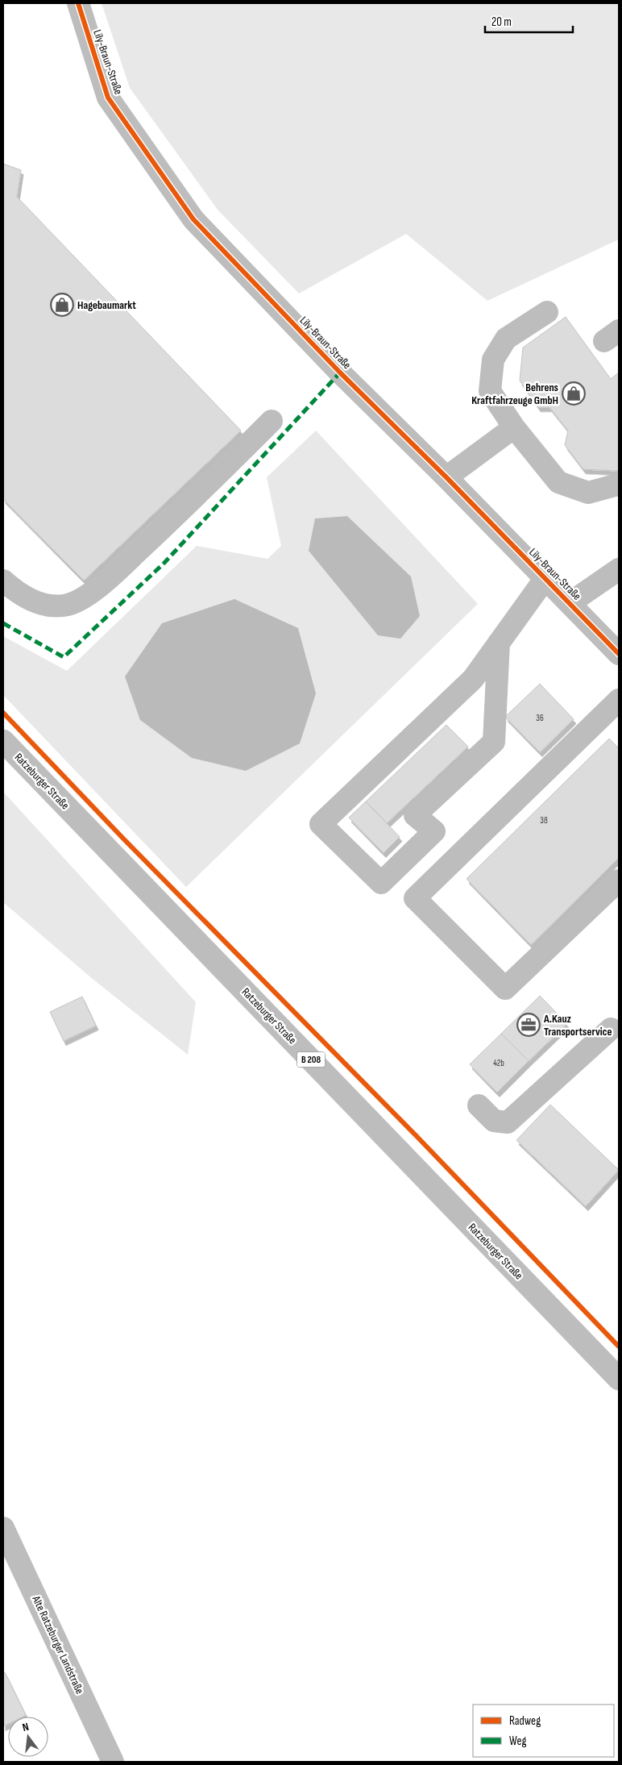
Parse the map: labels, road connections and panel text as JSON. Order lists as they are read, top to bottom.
{
  "streets": {
    "street": [
      "Lily-Braun-Straße",
      "Ratzeburger Straße",
      "B 208",
      "Alte Ratzeburger Landstraße"
    ]
  },
  "places": {
    "shop": ["Hagebaumarkt", "Behrens Kraftfahrzeuge GmbH"],
    "office": ["A.Kauz Transportservice"]
  },
  "house_numbers": ["36", "38", "42b"],
  "legend": ["Radweg", "Weg"],
  "scale_bar": "20 m",
  "north": "top"
}
